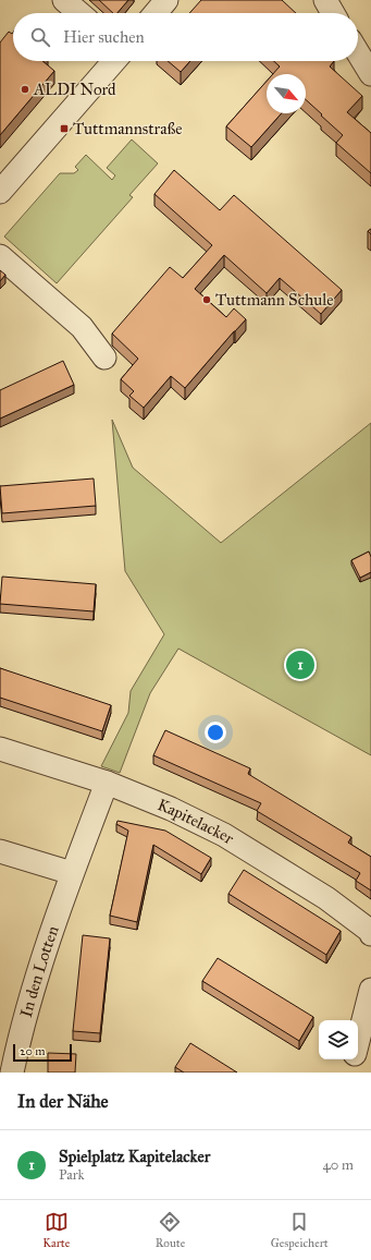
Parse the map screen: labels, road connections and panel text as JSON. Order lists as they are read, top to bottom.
{
  "streets": {
    "street": ["Kapitelacker", "In den Lotten"]
  },
  "crossings": [
    ["Kapitelacker", "In den Lotten"]
  ],
  "places": {
    "other": ["ALDI Nord", "Tuttmann Schule"],
    "transit": ["Tuttmannstraße"]
  },
  "scale_bar": "20 m",
  "north": "bottom right",
  "page": {
    "search": "Hier suchen",
    "pins": "1",
    "scale": "20 m",
    "heading": "In der Nähe",
    "list": [
      {
        "mark": "1",
        "name": "Spielplatz Kapitelacker",
        "note": "Park",
        "value": "40 m"
      }
    ],
    "nav": ["Karte", "Route", "Gespeichert"]
  }
}
